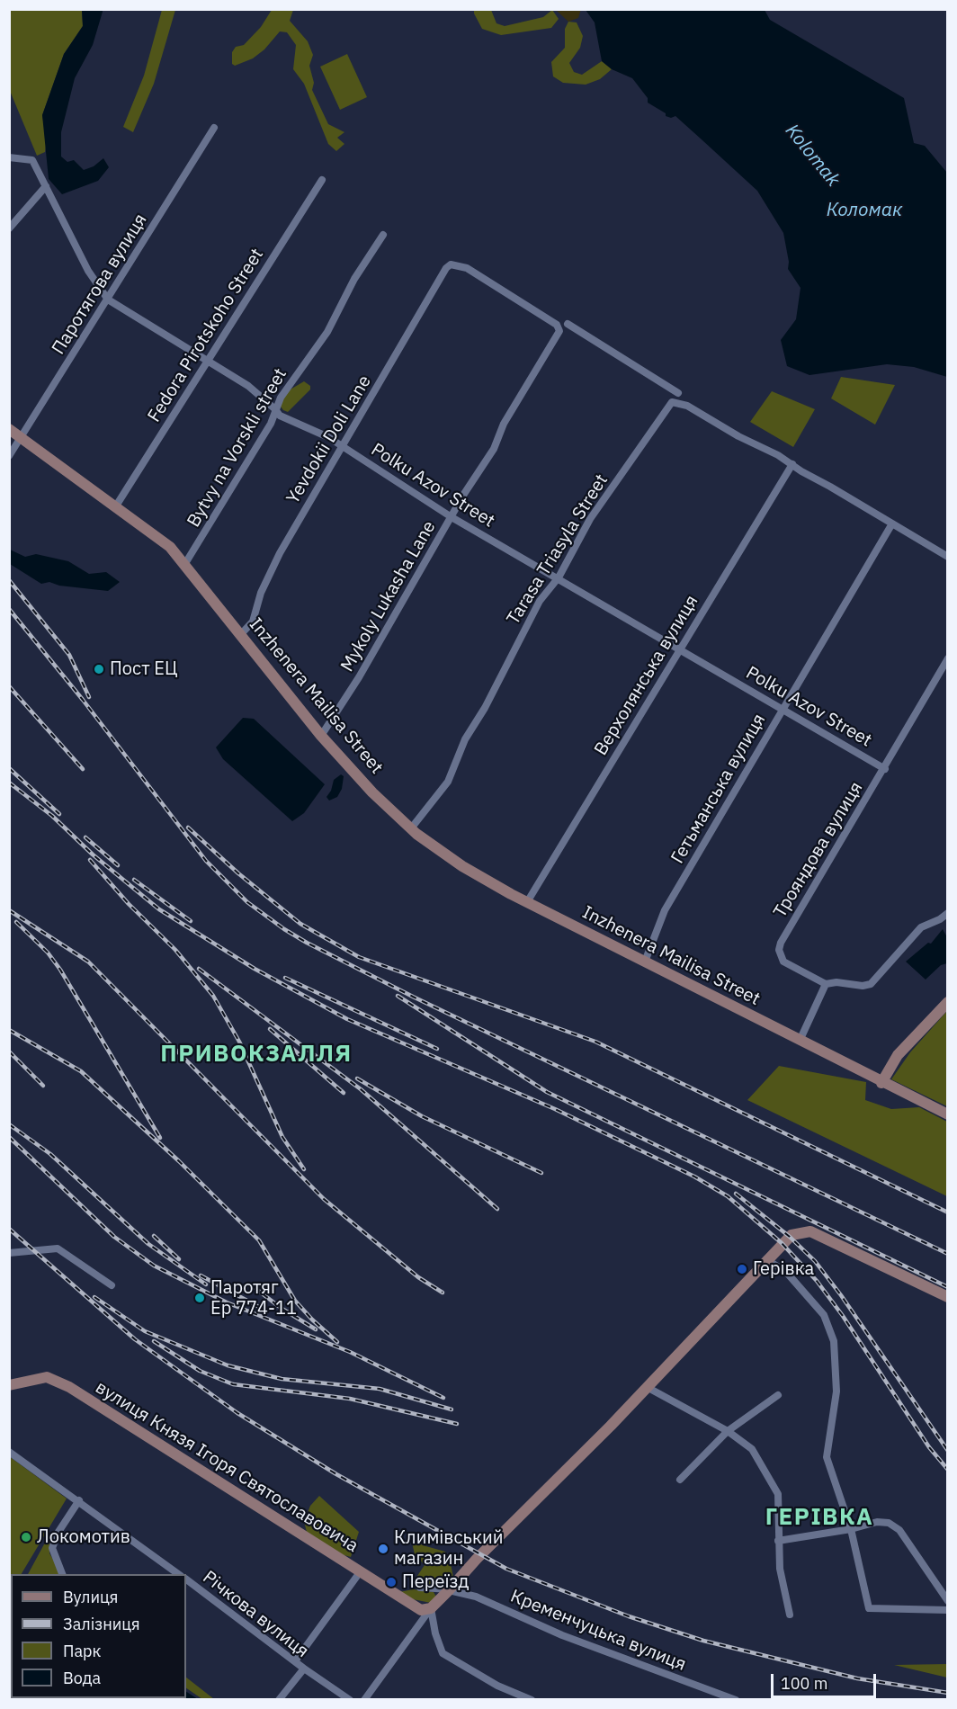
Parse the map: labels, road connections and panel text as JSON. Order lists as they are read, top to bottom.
{
  "streets": {
    "street": [
      "Паротягова вулиця",
      "Fedora Pirotskoho Street",
      "Yevdokii Doli Lane",
      "Bytvy na Vorskli street",
      "Polku Azov Street",
      "Tarasa Triasyla Street",
      "Mykoly Lukasha Lane",
      "Верхолянська вулиця",
      "Inzhenera Mailisa Street",
      "Гетьманська вулиця",
      "Трояндова вулиця",
      "вулиця Князя Ігоря Святославовича",
      "Річкова вулиця",
      "Кременчуцька вулиця"
    ]
  },
  "crossings": [
    ["Паротягова вулиця", "Polku Azov Street"],
    ["Паротягова вулиця", "Inzhenera Mailisa Street"],
    ["Fedora Pirotskoho Street", "Polku Azov Street"],
    ["Fedora Pirotskoho Street", "Inzhenera Mailisa Street"],
    ["Yevdokii Doli Lane", "Polku Azov Street"],
    ["Yevdokii Doli Lane", "Mykoly Lukasha Lane"],
    ["Yevdokii Doli Lane", "Inzhenera Mailisa Street"],
    ["Bytvy na Vorskli street", "Polku Azov Street"],
    ["Bytvy na Vorskli street", "Inzhenera Mailisa Street"],
    ["Polku Azov Street", "Tarasa Triasyla Street"],
    ["Polku Azov Street", "Mykoly Lukasha Lane"],
    ["Polku Azov Street", "Верхолянська вулиця"],
    ["Polku Azov Street", "Гетьманська вулиця"],
    ["Polku Azov Street", "Трояндова вулиця"],
    ["Tarasa Triasyla Street", "Верхолянська вулиця"],
    ["Tarasa Triasyla Street", "Inzhenera Mailisa Street"],
    ["Mykoly Lukasha Lane", "Inzhenera Mailisa Street"],
    ["Верхолянська вулиця", "Inzhenera Mailisa Street"],
    ["Inzhenera Mailisa Street", "Гетьманська вулиця"]
  ],
  "districts": ["ПРИВОКЗАЛЛЯ", "ГЕРІВКА"],
  "water": ["Kolomak", "Коломак"],
  "places": [
    "Пост ЕЦ",
    "Герівка",
    "Паротяг Ер 774-11",
    "Локомотив",
    "Климівський магазин",
    "Переїзд"
  ],
  "legend": [
    "Вулиця",
    "Залізниця",
    "Парк",
    "Вода"
  ],
  "scale_bar": "100 m"
}
